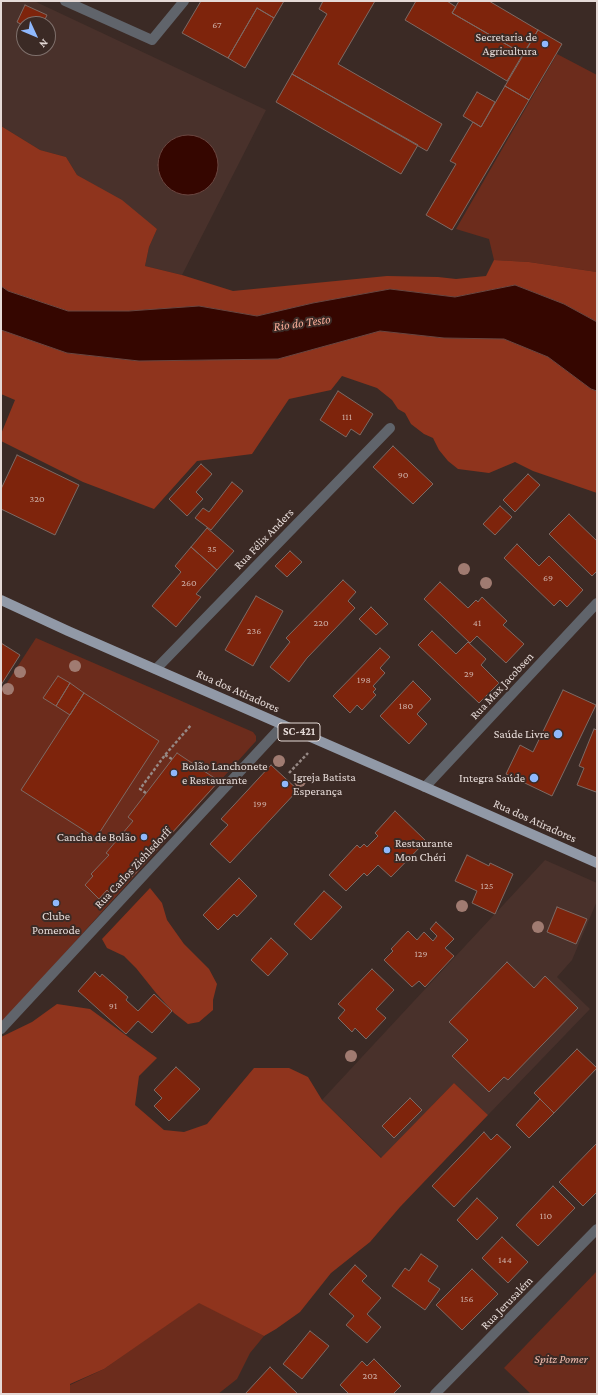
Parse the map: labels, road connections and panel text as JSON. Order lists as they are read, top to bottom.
{
  "streets": {
    "main road": ["Rua dos Atiradores", "SC-421"],
    "street": [
      "Rua Félix Anders",
      "Rua Max Jacobsen",
      "Rua Carlos Ziehlsdorff",
      "Rua Jerusalém"
    ]
  },
  "crossings": [
    ["Rua Félix Anders", "Rua dos Atiradores"],
    ["Rua Max Jacobsen", "Rua dos Atiradores"],
    ["Rua dos Atiradores", "Rua Carlos Ziehlsdorff"]
  ],
  "water": ["Rio do Testo"],
  "parks": ["Spitz Pomer"],
  "places": [
    "Secretaria de Agricultura",
    "Saúde Livre",
    "Bolão Lanchonete e Restaurante",
    "Integra Saúde",
    "Igreja Batista Esperança",
    "Cancha de Bolão",
    "Restaurante Mon Chéri",
    "Clube Pomerode"
  ],
  "house_numbers": [
    "67",
    "111",
    "90",
    "320",
    "35",
    "69",
    "260",
    "220",
    "41",
    "236",
    "29",
    "198",
    "180",
    "199",
    "125",
    "129",
    "91",
    "110",
    "144",
    "156",
    "202"
  ],
  "north": "bottom right"
}
